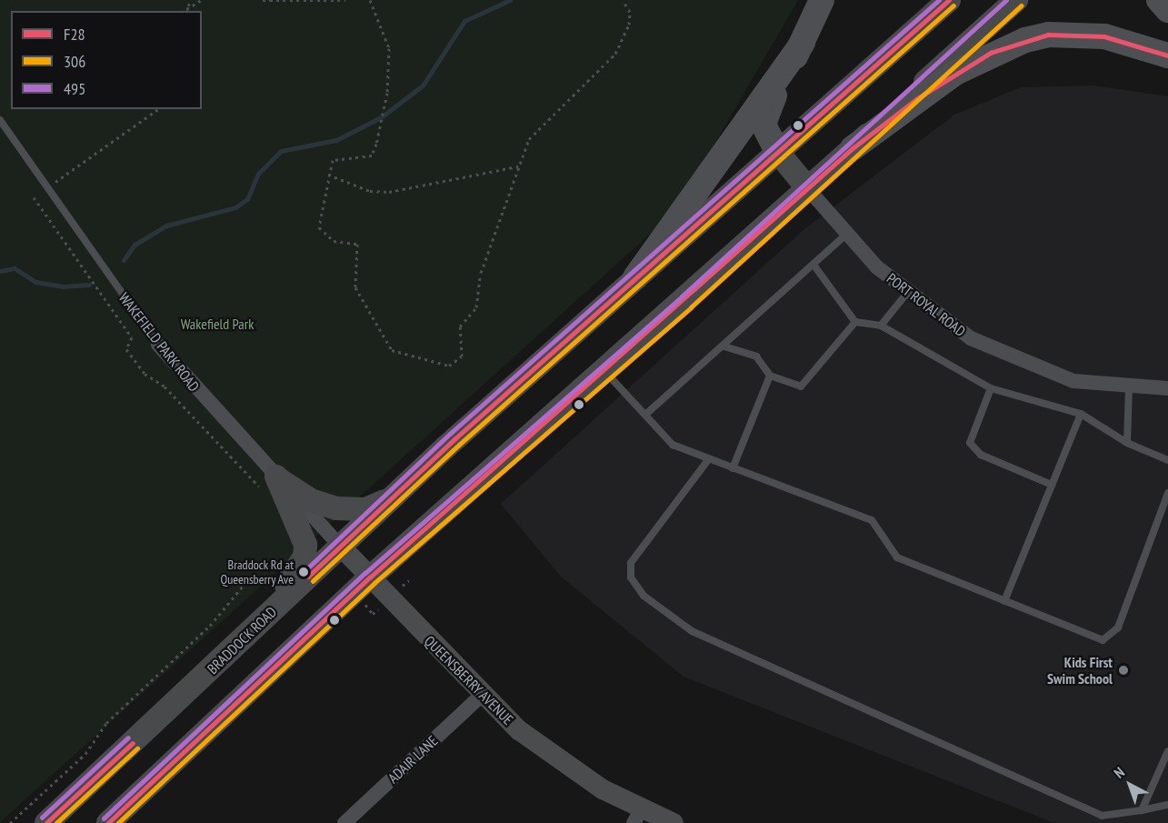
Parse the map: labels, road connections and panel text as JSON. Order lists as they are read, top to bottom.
{
  "streets": {
    "main road": ["BRADDOCK ROAD"],
    "street": [
      "PORT ROYAL ROAD",
      "WAKEFIELD PARK ROAD",
      "QUEENSBERRY AVENUE",
      "ADAIR LANE"
    ]
  },
  "crossings": [
    ["WAKEFIELD PARK ROAD", "BRADDOCK ROAD"],
    ["WAKEFIELD PARK ROAD", "QUEENSBERRY AVENUE"],
    ["BRADDOCK ROAD", "QUEENSBERRY AVENUE"],
    ["QUEENSBERRY AVENUE", "ADAIR LANE"]
  ],
  "parks": ["Wakefield Park"],
  "places": ["Braddock Rd at Queensberry Ave", "Kids First Swim School"],
  "lines": ["transit line F28", "transit line 495", "transit line 306"],
  "legend": ["F28", "306", "495"],
  "north": "top left"
}
